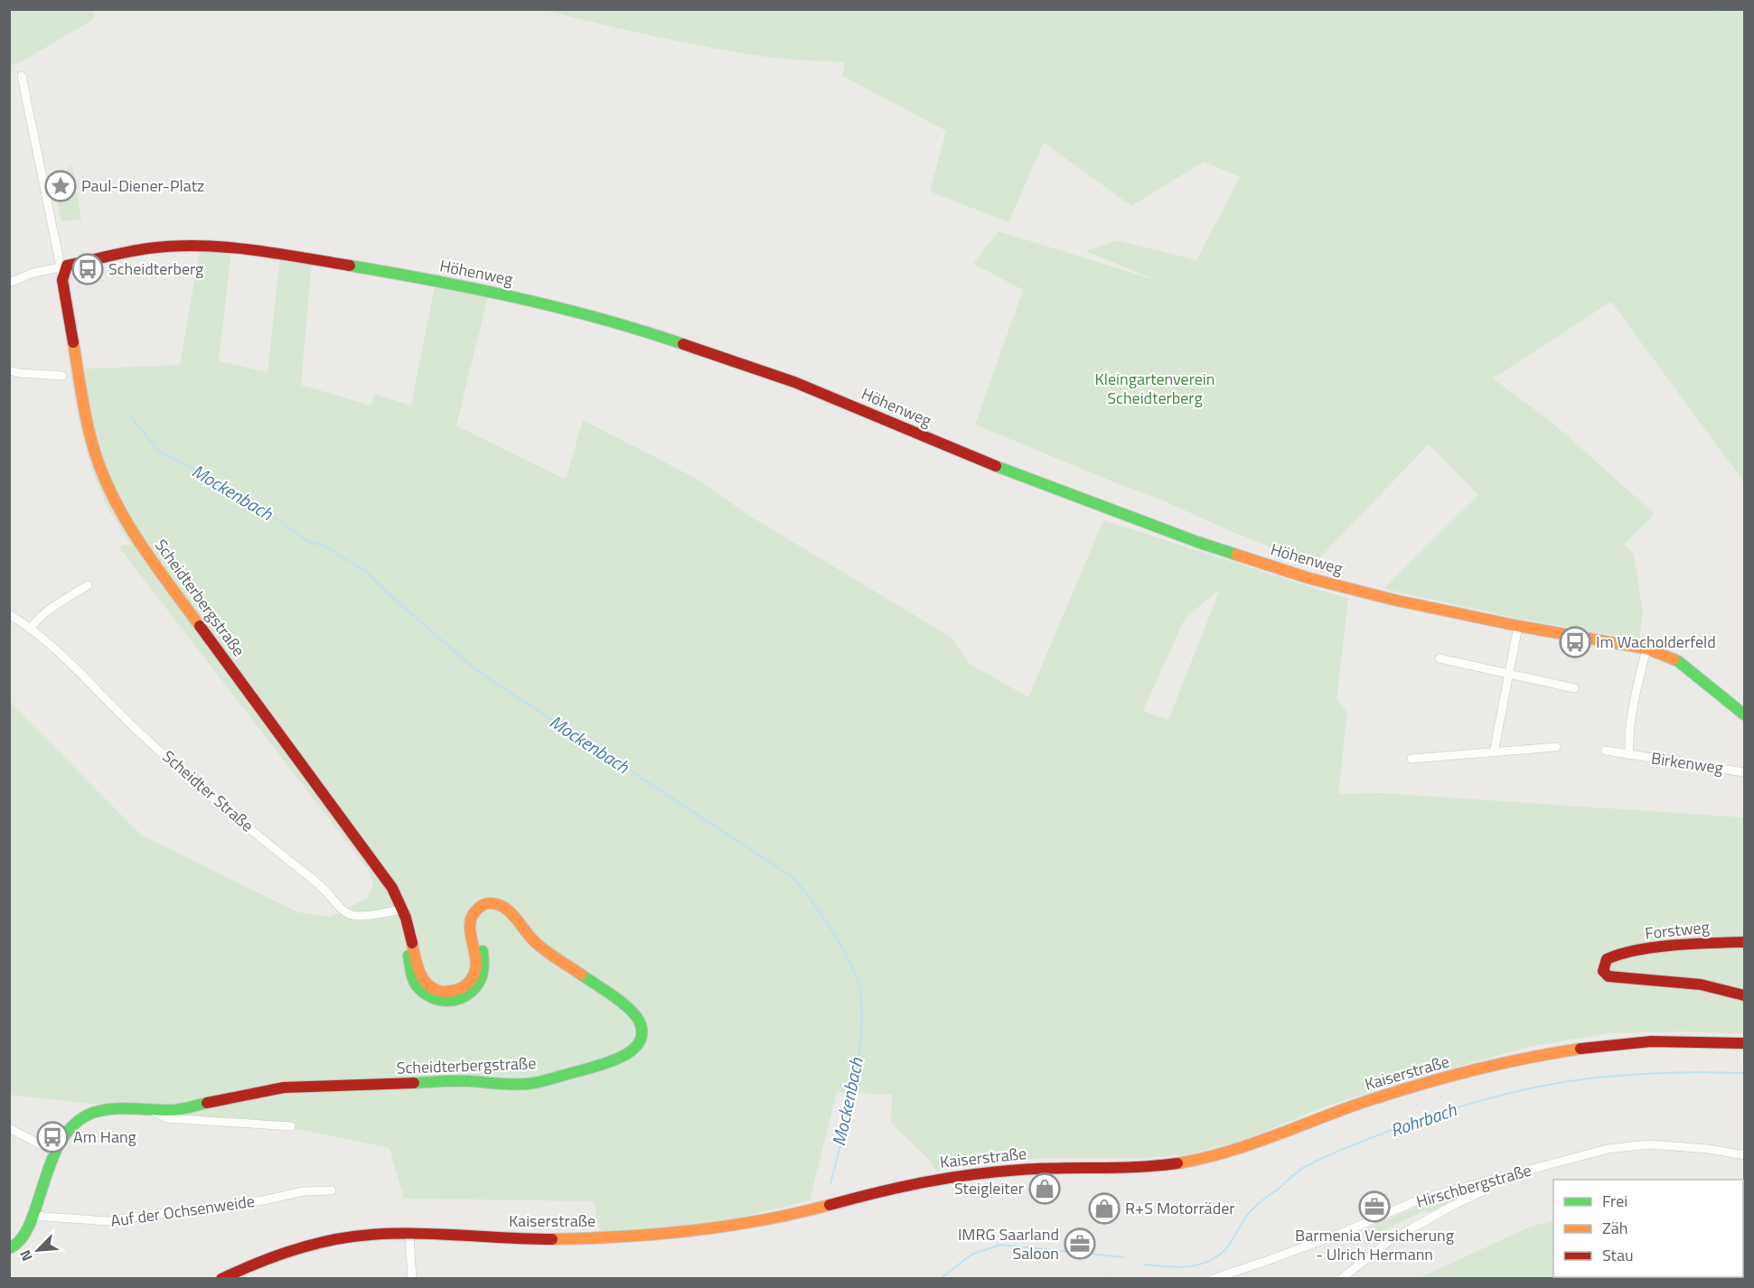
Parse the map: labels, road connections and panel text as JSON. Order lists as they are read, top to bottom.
{
  "streets": {
    "street": [
      "Höhenweg",
      "Scheidterbergstraße",
      "Birkenweg",
      "Scheidter Straße",
      "Forstweg",
      "Kaiserstraße",
      "Hirschbergstraße",
      "Auf der Ochsenweide"
    ]
  },
  "crossings": [
    ["Höhenweg", "Scheidterbergstraße"],
    ["Höhenweg", "Birkenweg"],
    ["Scheidterbergstraße", "Scheidter Straße"],
    ["Scheidterbergstraße", "Auf der Ochsenweide"]
  ],
  "water": ["Mockenbach", "Rohrbach"],
  "parks": ["Kleingartenverein Scheidterberg"],
  "places": {
    "place": ["Paul-Diener-Platz"],
    "bus stop": ["Scheidterberg", "Im Wacholderfeld", "Am Hang"],
    "shop": ["Steigleiter", "R+S Motorräder"],
    "office": ["Barmenia Versicherung - Ulrich Hermann", "IMRG Saarland Saloon"]
  },
  "legend": ["Frei", "Zäh", "Stau"],
  "north": "bottom left"
}
